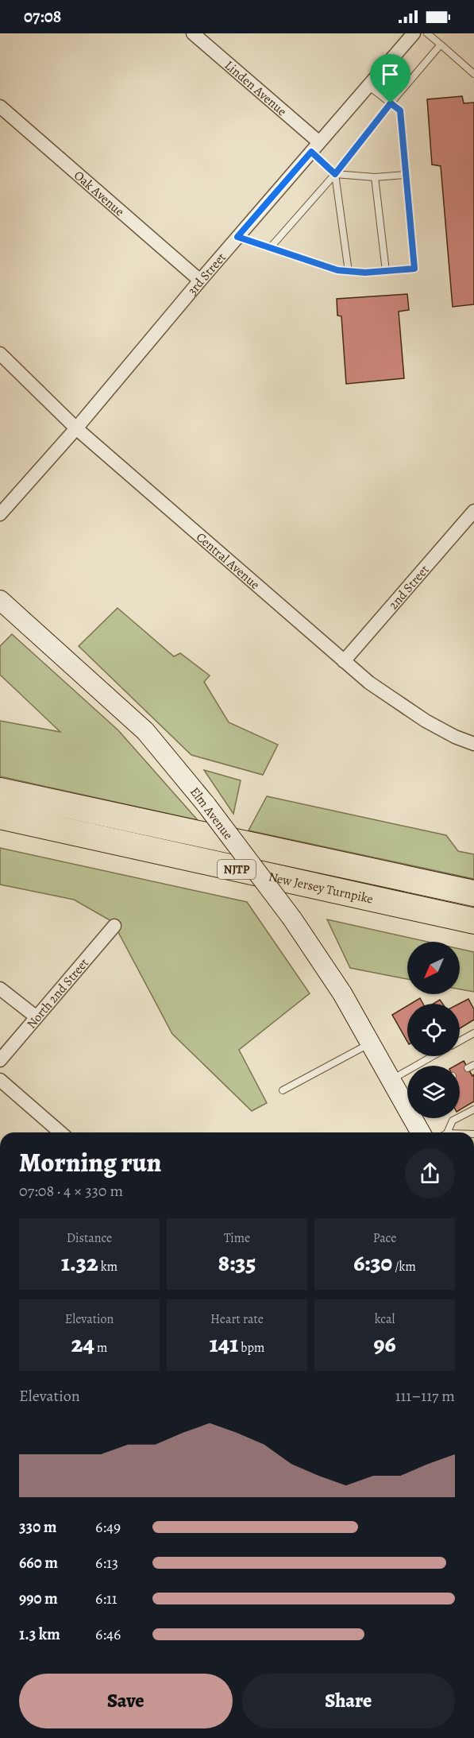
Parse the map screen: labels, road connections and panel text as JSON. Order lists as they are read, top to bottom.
{
  "streets": {
    "highway": ["NJTP", "New Jersey Turnpike"],
    "main road": ["Elm Avenue"],
    "street": [
      "Linden Avenue",
      "Oak Avenue",
      "3rd Street",
      "Central Avenue",
      "2nd Street",
      "North 2nd Street"
    ]
  },
  "crossings": [
    ["Linden Avenue", "3rd Street"],
    ["Oak Avenue", "3rd Street"],
    ["3rd Street", "Central Avenue"],
    ["Central Avenue", "2nd Street"]
  ],
  "north": "bottom left",
  "page": {
    "status": "07:08",
    "heading": ["Morning run", "07:08 · 4 × 330 m"],
    "stats": [
      ["Distance", "1.32 km"],
      ["Time", "8:35"],
      ["Pace", "6:30 /km"],
      ["Elevation", "24 m"],
      ["Heart rate", "141 bpm"],
      ["kcal", "96"]
    ],
    "chart": ["Elevation", "111–117 m"],
    "list": [
      {
        "name": "330 m",
        "note": "6:49"
      },
      {
        "name": "660 m",
        "note": "6:13"
      },
      {
        "name": "990 m",
        "note": "6:11"
      },
      {
        "name": "1.3 km",
        "note": "6:46"
      }
    ],
    "buttons": ["Save", "Share"]
  }
}
